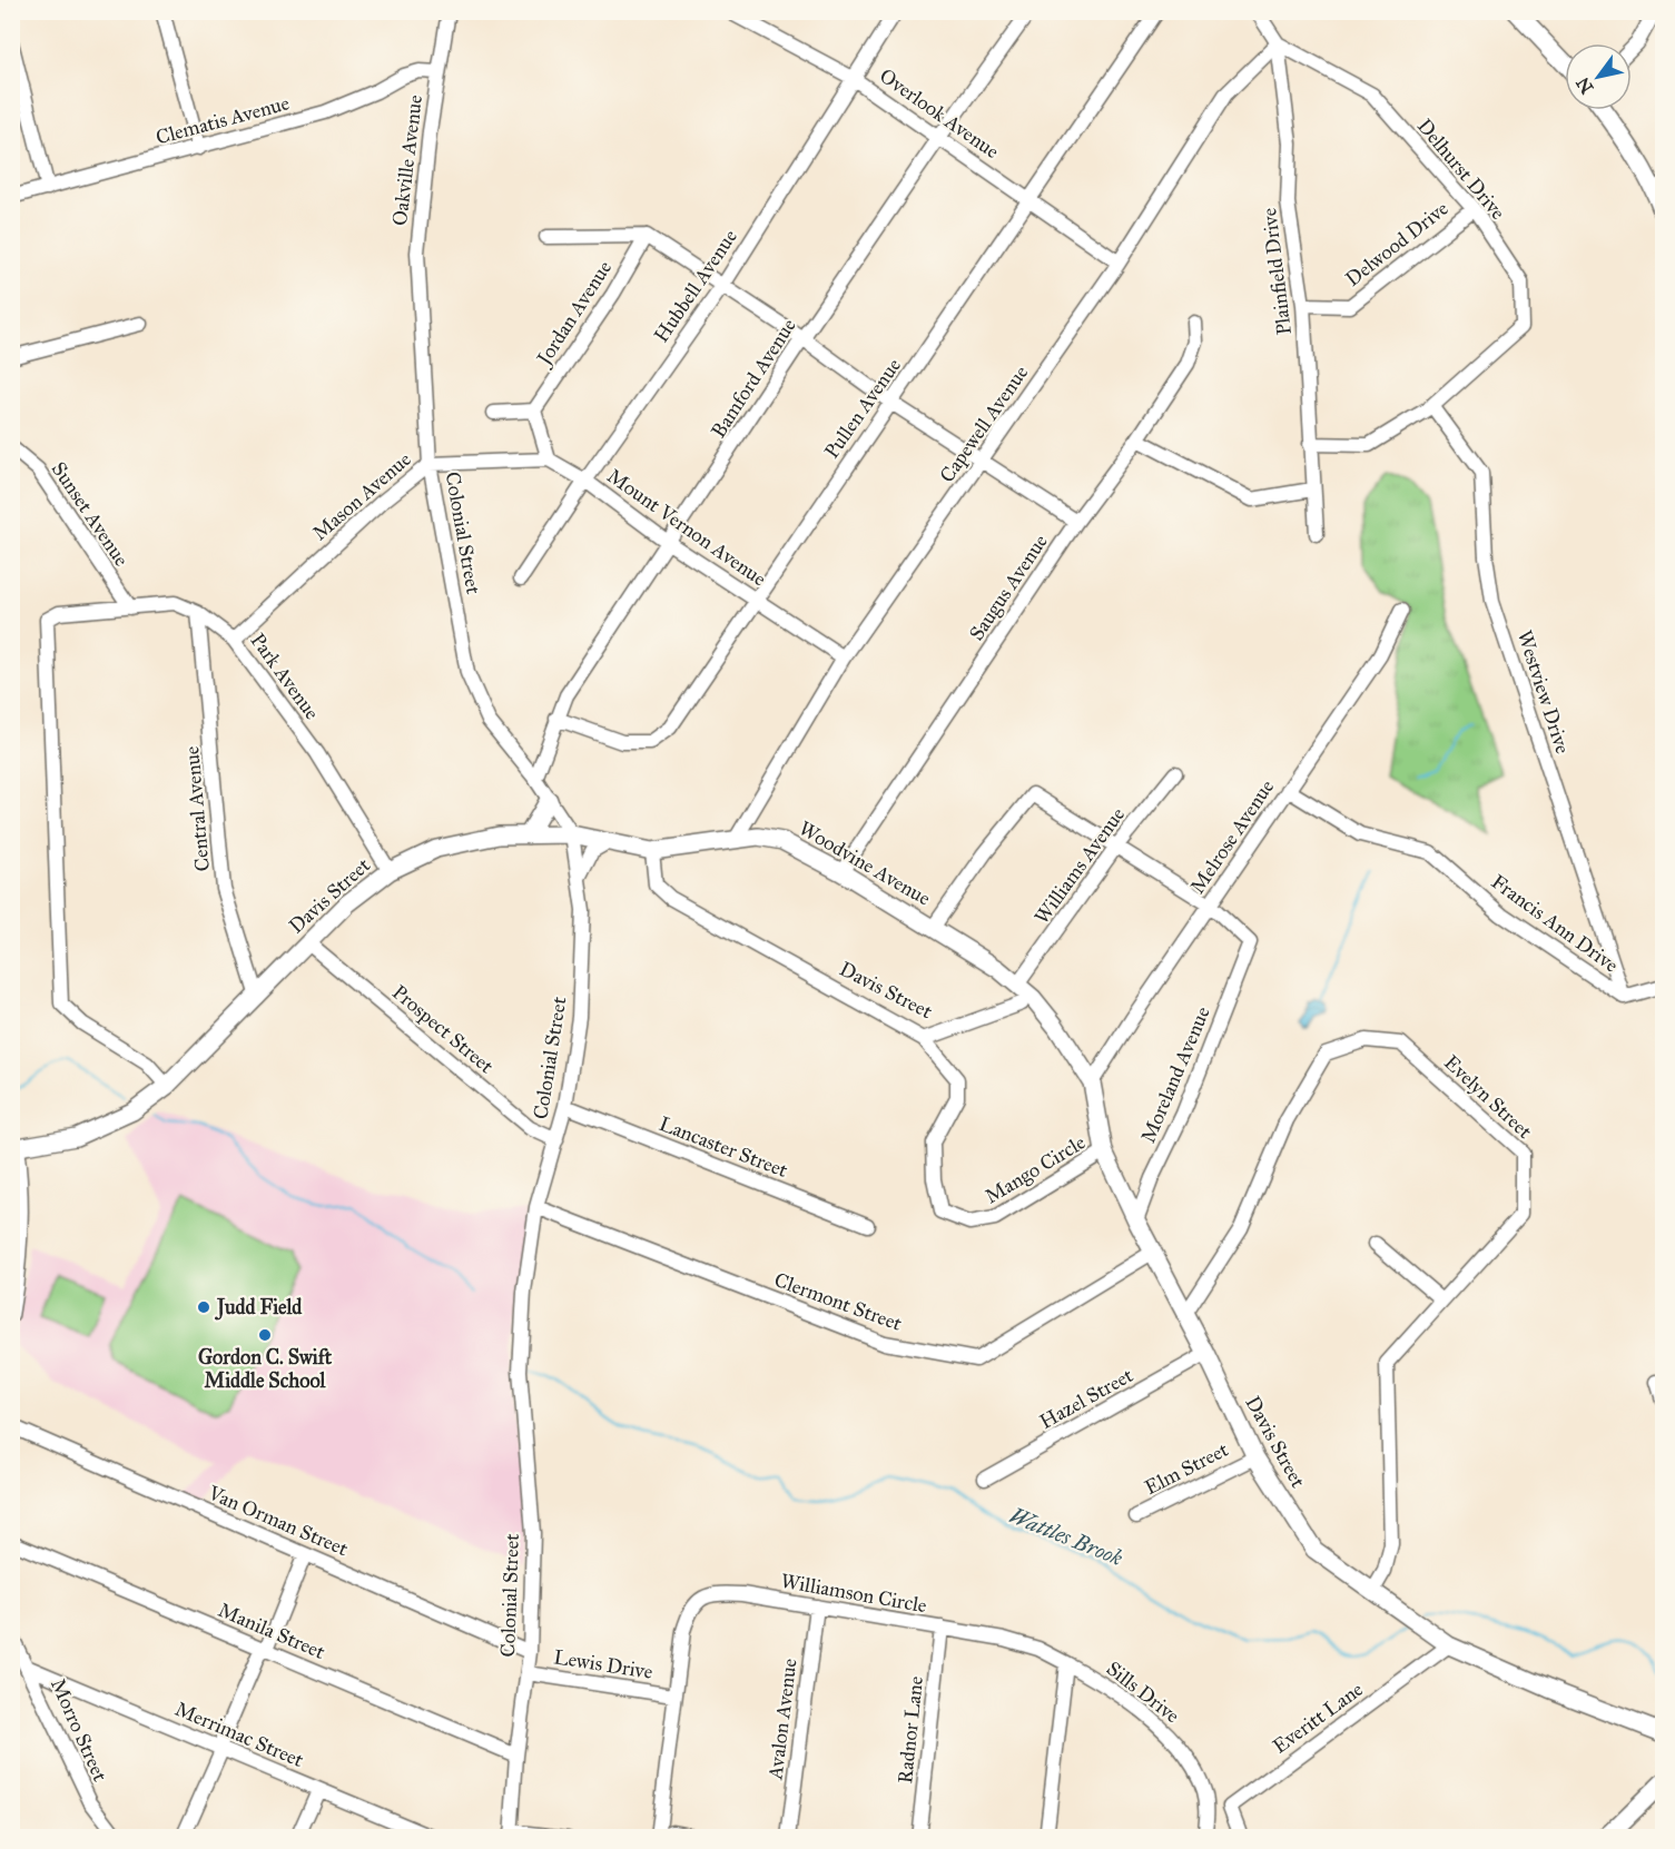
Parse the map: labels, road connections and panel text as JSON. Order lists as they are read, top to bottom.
{
  "streets": {
    "main road": ["Woodvine Avenue", "Davis Street"],
    "street": [
      "Overlook Avenue",
      "Clematis Avenue",
      "Oakville Avenue",
      "Delhurst Drive",
      "Delwood Drive",
      "Plainfield Drive",
      "Hubbell Avenue",
      "Jordan Avenue",
      "Bamford Avenue",
      "Pullen Avenue",
      "Capewell Avenue",
      "Mason Avenue",
      "Sunset Avenue",
      "Mount Vernon Avenue",
      "Colonial Street",
      "Saugus Avenue",
      "Park Avenue",
      "Westview Drive",
      "Central Avenue",
      "Melrose Avenue",
      "Williams Avenue",
      "Francis Ann Drive",
      "Prospect Street",
      "Moreland Avenue",
      "Evelyn Street",
      "Lancaster Street",
      "Mango Circle",
      "Clermont Street",
      "Hazel Street",
      "Elm Street",
      "Van Orman Street",
      "Williamson Circle",
      "Manila Street",
      "Lewis Drive",
      "Sills Drive",
      "Everitt Lane",
      "Avalon Avenue",
      "Morro Street",
      "Radnor Lane",
      "Merrimac Street"
    ]
  },
  "crossings": [
    ["Overlook Avenue", "Hubbell Avenue"],
    ["Overlook Avenue", "Bamford Avenue"],
    ["Overlook Avenue", "Pullen Avenue"],
    ["Overlook Avenue", "Capewell Avenue"],
    ["Clematis Avenue", "Oakville Avenue"],
    ["Oakville Avenue", "Colonial Street"],
    ["Delhurst Drive", "Delwood Drive"],
    ["Delhurst Drive", "Plainfield Drive"],
    ["Delhurst Drive", "Capewell Avenue"],
    ["Delhurst Drive", "Westview Drive"],
    ["Delwood Drive", "Plainfield Drive"],
    ["Plainfield Drive", "Capewell Avenue"],
    ["Hubbell Avenue", "Mount Vernon Avenue"],
    ["Bamford Avenue", "Pullen Avenue"],
    ["Bamford Avenue", "Mount Vernon Avenue"],
    ["Bamford Avenue", "Colonial Street"],
    ["Pullen Avenue", "Mount Vernon Avenue"],
    ["Capewell Avenue", "Mount Vernon Avenue"],
    ["Capewell Avenue", "Woodvine Avenue"],
    ["Mason Avenue", "Mount Vernon Avenue"],
    ["Mason Avenue", "Colonial Street"],
    ["Mason Avenue", "Park Avenue"],
    ["Sunset Avenue", "Park Avenue"],
    ["Colonial Street", "Davis Street"],
    ["Colonial Street", "Prospect Street"],
    ["Colonial Street", "Lancaster Street"],
    ["Colonial Street", "Clermont Street"],
    ["Colonial Street", "Van Orman Street"],
    ["Colonial Street", "Manila Street"],
    ["Colonial Street", "Lewis Drive"],
    ["Saugus Avenue", "Woodvine Avenue"],
    ["Park Avenue", "Central Avenue"],
    ["Park Avenue", "Davis Street"],
    ["Westview Drive", "Francis Ann Drive"],
    ["Central Avenue", "Davis Street"],
    ["Melrose Avenue", "Davis Street"],
    ["Melrose Avenue", "Francis Ann Drive"],
    ["Melrose Avenue", "Moreland Avenue"],
    ["Woodvine Avenue", "Williams Avenue"],
    ["Woodvine Avenue", "Davis Street"],
    ["Davis Street", "Prospect Street"],
    ["Davis Street", "Moreland Avenue"],
    ["Davis Street", "Evelyn Street"],
    ["Davis Street", "Mango Circle"],
    ["Davis Street", "Clermont Street"],
    ["Davis Street", "Hazel Street"],
    ["Davis Street", "Elm Street"],
    ["Davis Street", "Everitt Lane"],
    ["Williamson Circle", "Lewis Drive"],
    ["Williamson Circle", "Sills Drive"],
    ["Williamson Circle", "Avalon Avenue"],
    ["Williamson Circle", "Radnor Lane"],
    ["Morro Street", "Merrimac Street"]
  ],
  "water": ["Wattles Brook"],
  "places": ["Judd Field", "Gordon C. Swift Middle School"],
  "north": "bottom left"
}
